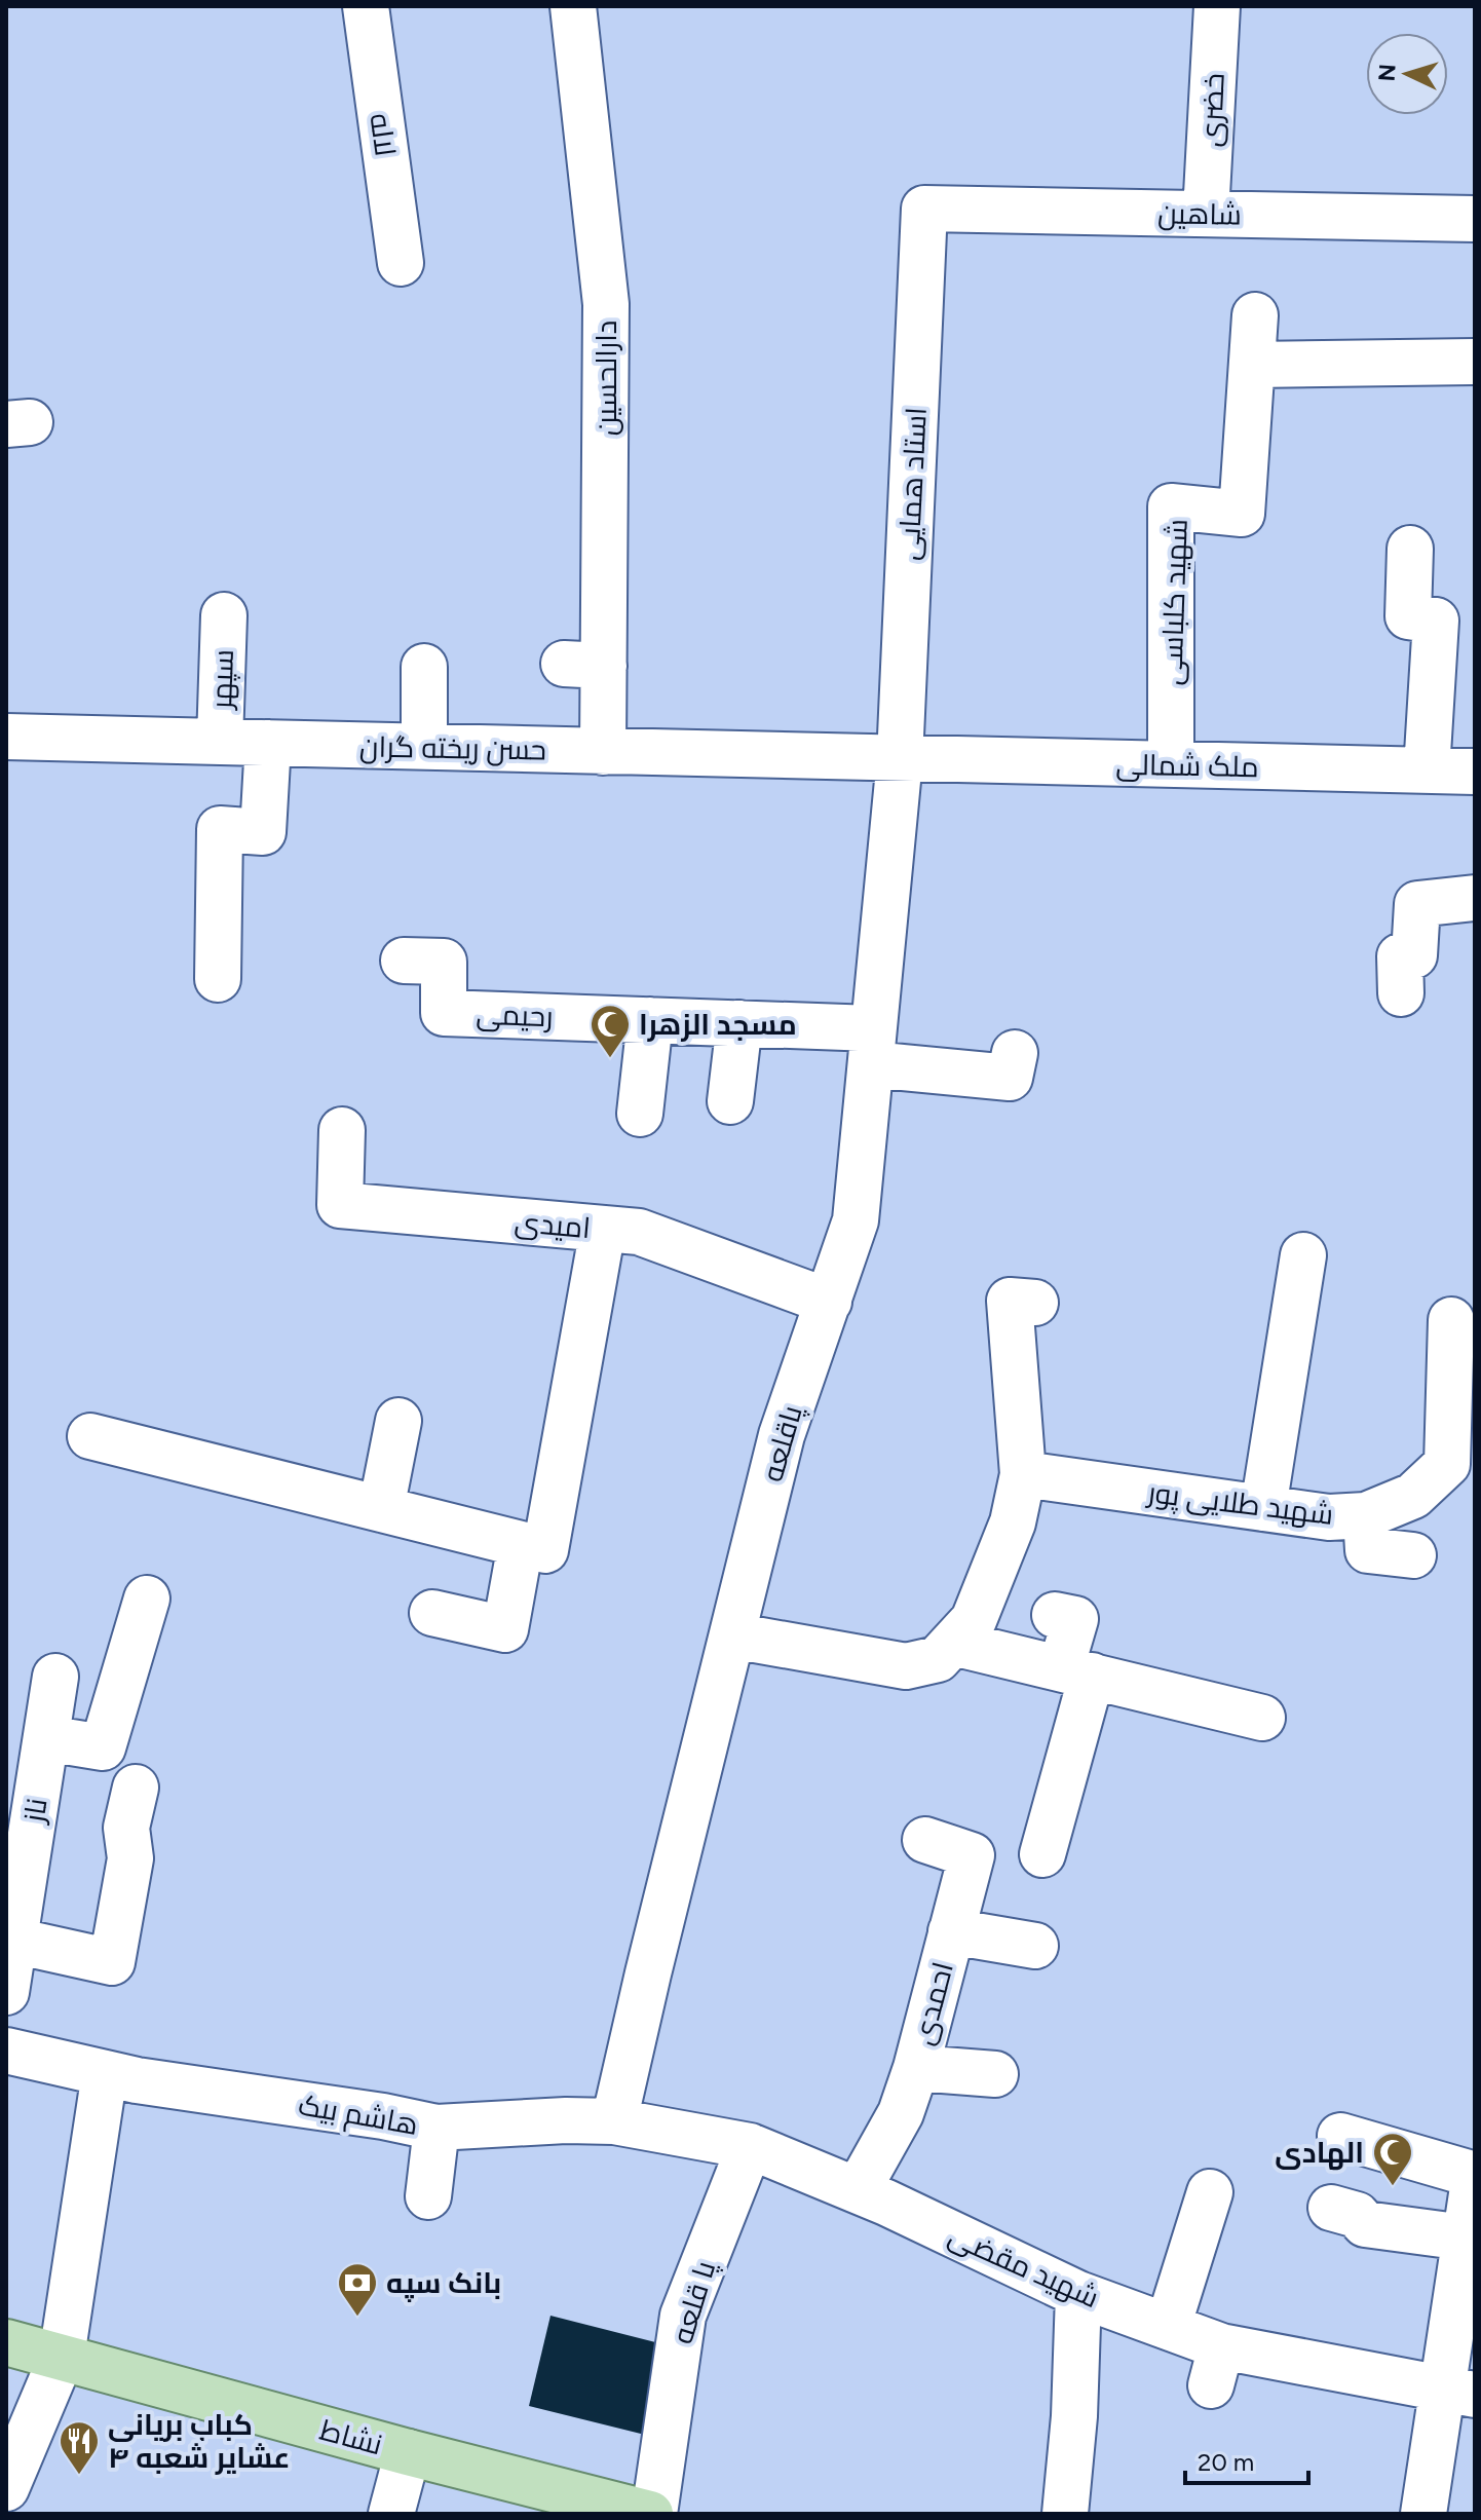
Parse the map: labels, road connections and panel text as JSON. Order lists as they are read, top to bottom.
{
  "streets": {
    "main road": ["نشاط"],
    "street": [
      "خضری",
      "لاله",
      "شاهین",
      "دارالحسین",
      "استاد همایی",
      "شهید کلباسی",
      "سپهر",
      "حسن ریخته گران",
      "ملک شمالی",
      "رحیمی",
      "امیدی",
      "پاقلعه",
      "شهید طلایی پور",
      "ناز",
      "احمدی",
      "هاشم بیک",
      "شهید مقضی",
      "پا قلعه"
    ]
  },
  "crossings": [
    ["خضری", "شاهین"],
    ["شاهین", "استاد همایی"],
    ["دارالحسین", "حسن ریخته گران"],
    ["استاد همایی", "حسن ریخته گران"],
    ["استاد همایی", "ملک شمالی"],
    ["استاد همایی", "پاقلعه"],
    ["شهید کلباسی", "ملک شمالی"],
    ["سپهر", "حسن ریخته گران"],
    ["حسن ریخته گران", "ملک شمالی"],
    ["حسن ریخته گران", "پاقلعه"],
    ["ملک شمالی", "پاقلعه"],
    ["رحیمی", "پاقلعه"],
    ["امیدی", "پاقلعه"],
    ["پاقلعه", "هاشم بیک"],
    ["پاقلعه", "شهید مقضی"],
    ["احمدی", "شهید مقضی"],
    ["هاشم بیک", "شهید مقضی"],
    ["شهید مقضی", "پا قلعه"],
    ["پا قلعه", "نشاط"]
  ],
  "places": {
    "mosque": ["مسجد الزهرا", "الهادی"],
    "bank": ["بانک سپه"],
    "restaurant": ["کباب بریانی عشایر شعبه ۴"]
  },
  "scale_bar": "20 m",
  "north": "left"
}
